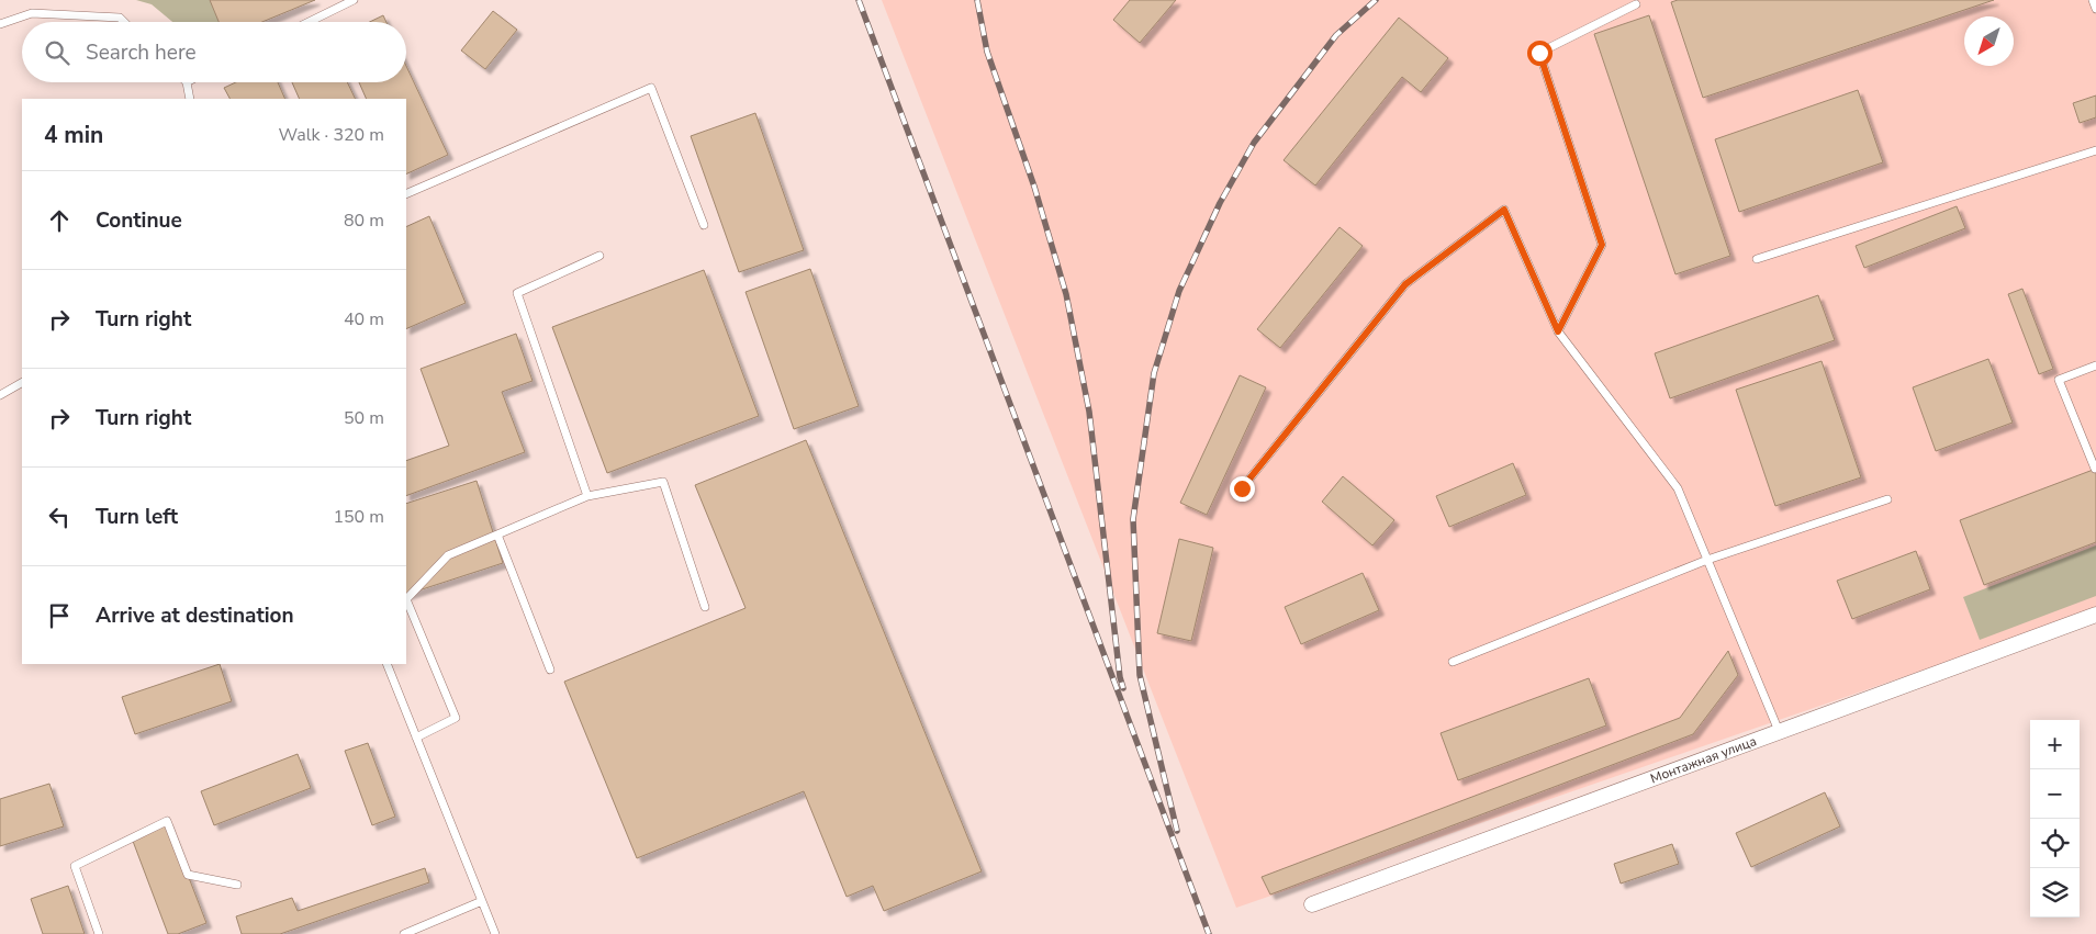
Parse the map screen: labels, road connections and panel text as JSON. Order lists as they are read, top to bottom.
{
  "streets": {
    "street": ["Монтажная улица"]
  },
  "north": "bottom left",
  "page": {
    "search": "Search here",
    "heading": ["4 min", "Walk · 320 m"],
    "list": [
      ["Continue", "80 m"],
      ["Turn right", "40 m"],
      ["Turn right", "50 m"],
      ["Turn left", "150 m"],
      "Arrive at destination"
    ],
    "map_buttons": ["+", "−"]
  }
}
